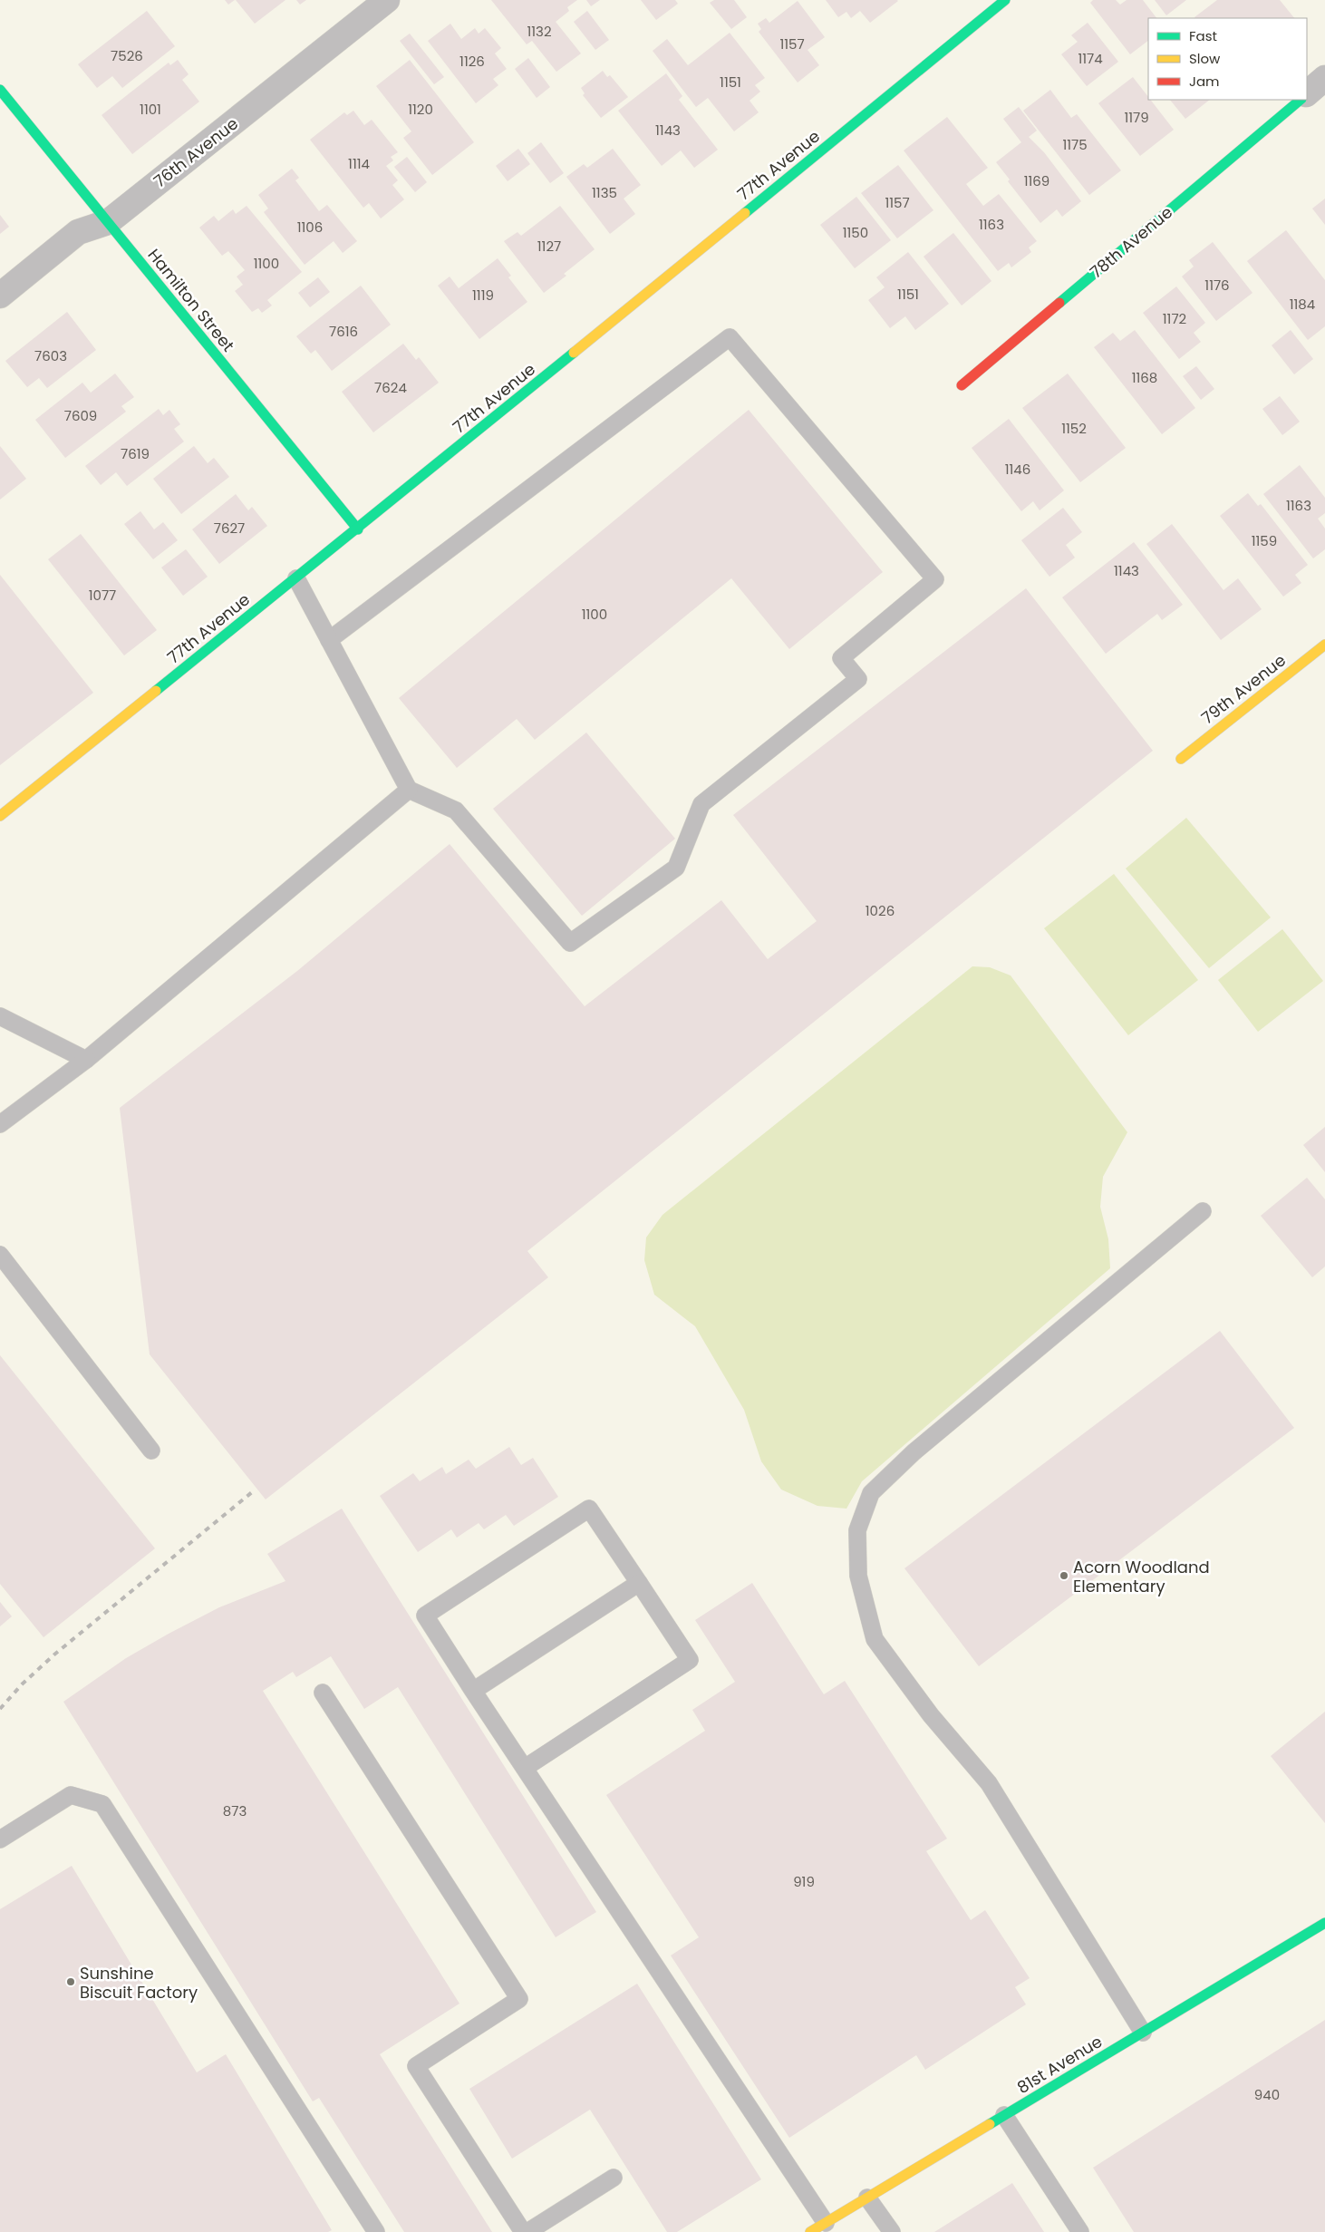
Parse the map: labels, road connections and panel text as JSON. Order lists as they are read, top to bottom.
{
  "streets": {
    "street": [
      "76th Avenue",
      "77th Avenue",
      "78th Avenue",
      "Hamilton Street",
      "79th Avenue",
      "81st Avenue"
    ]
  },
  "crossings": [
    ["76th Avenue", "Hamilton Street"],
    ["77th Avenue", "Hamilton Street"]
  ],
  "places": ["Acorn Woodland Elementary", "Sunshine Biscuit Factory"],
  "house_numbers": [
    "1132",
    "1157",
    "7526",
    "1174",
    "1126",
    "1151",
    "1101",
    "1120",
    "1179",
    "1143",
    "1175",
    "1114",
    "1169",
    "1135",
    "1157",
    "1163",
    "1106",
    "1150",
    "1127",
    "1100",
    "1176",
    "1151",
    "1119",
    "1184",
    "1172",
    "7616",
    "7603",
    "1168",
    "7624",
    "7609",
    "1152",
    "7619",
    "1146",
    "1163",
    "7627",
    "1159",
    "1143",
    "1077",
    "1100",
    "1026",
    "873",
    "919",
    "940"
  ],
  "legend": ["Fast", "Slow", "Jam"]
}
